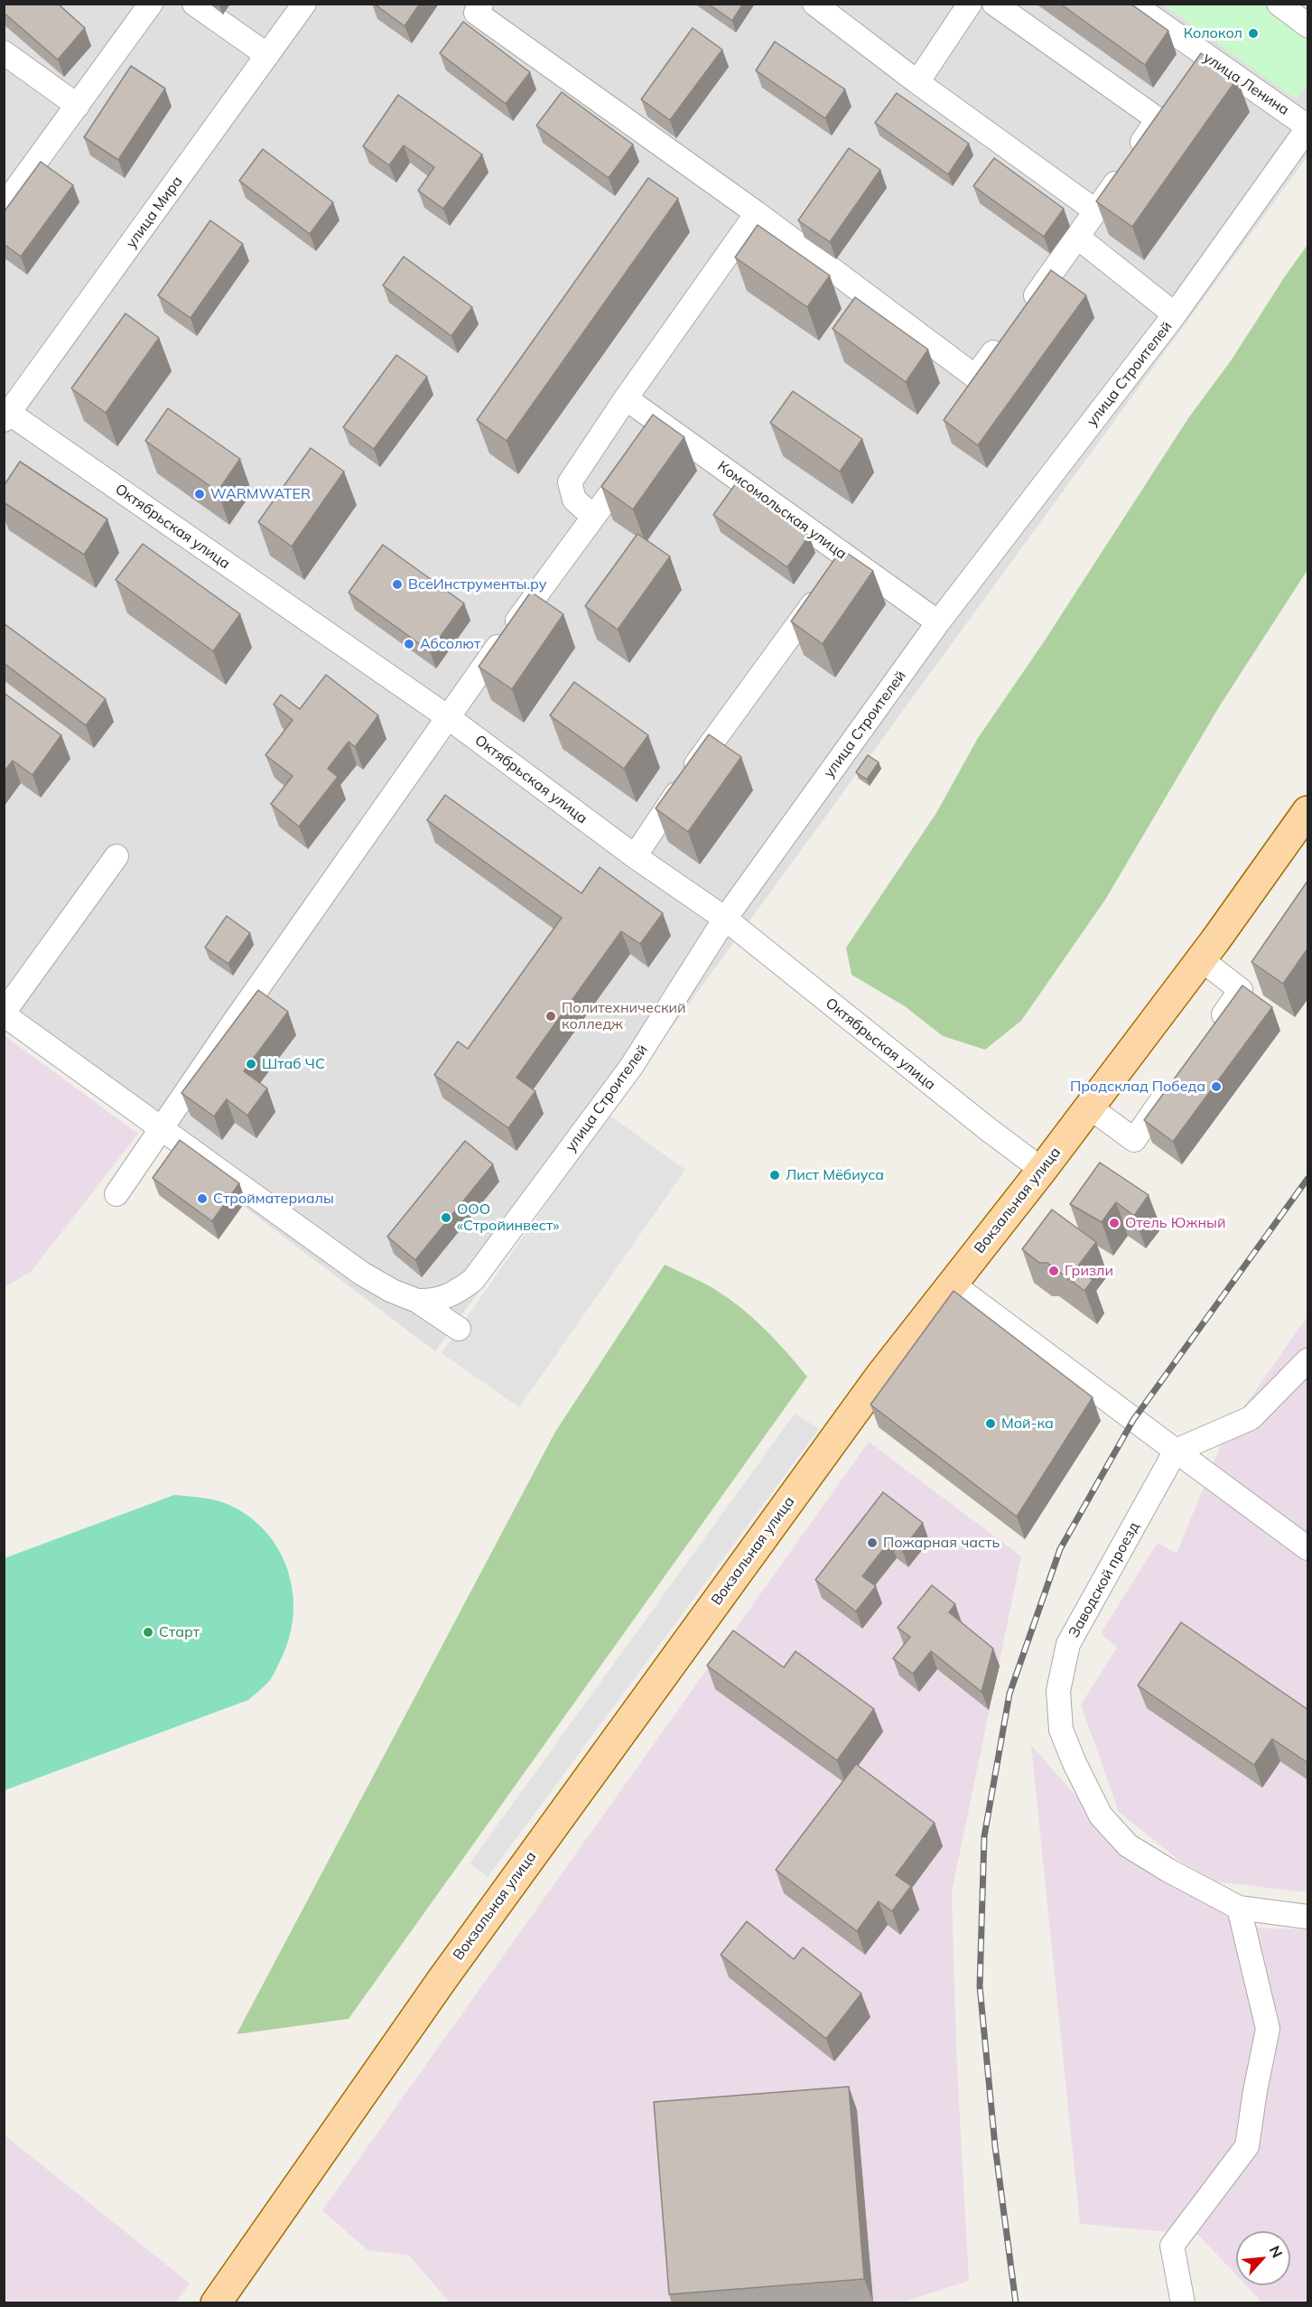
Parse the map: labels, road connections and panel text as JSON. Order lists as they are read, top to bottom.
{
  "streets": {
    "main road": ["Вокзальная улица"],
    "street": [
      "улица Ленина",
      "улица Мира",
      "улица Строителей",
      "Комсомольская улица",
      "Октябрьская улица",
      "Заводской проезд"
    ]
  },
  "crossings": [
    ["улица Ленина", "улица Строителей"],
    ["улица Мира", "Октябрьская улица"],
    ["улица Строителей", "Комсомольская улица"],
    ["улица Строителей", "Октябрьская улица"],
    ["Октябрьская улица", "Вокзальная улица"]
  ],
  "places": [
    "Колокол",
    "WARMWATER",
    "ВсеИнструменты.ру",
    "Абсолют",
    "Политехнический колледж",
    "Штаб ЧС",
    "Продсклад Победа",
    "Лист Мёбиуса",
    "Стройматериалы",
    "ООО «Стройинвест»",
    "Отель Южный",
    "Гризли",
    "Мой-ка",
    "Пожарная часть",
    "Старт"
  ],
  "north": "top right"
}
